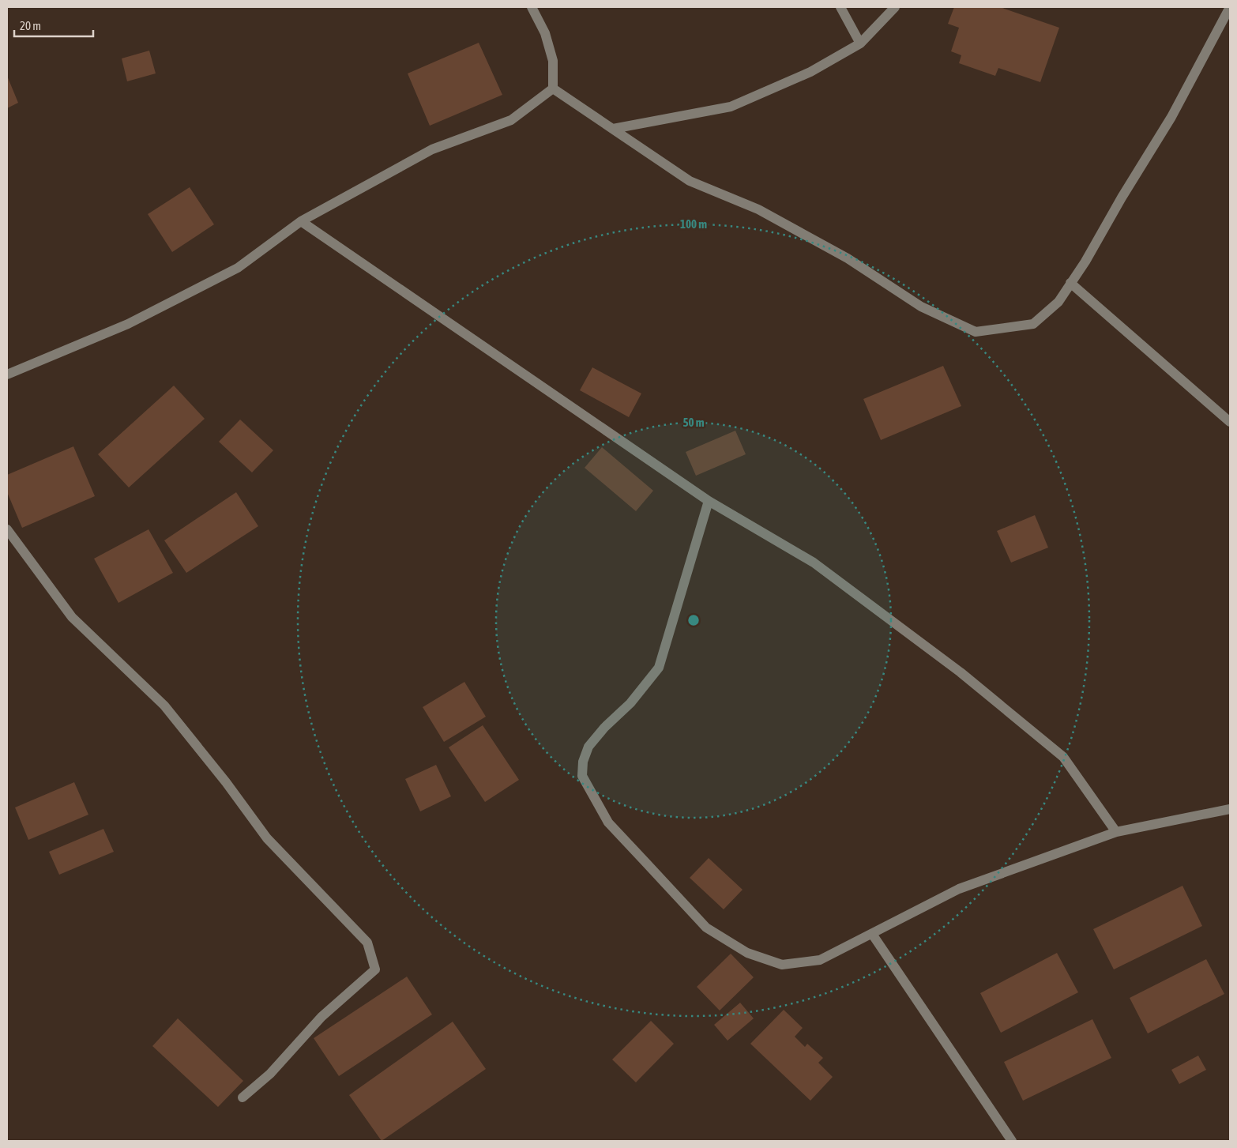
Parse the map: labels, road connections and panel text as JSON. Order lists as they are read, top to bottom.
{
  "scale_bar": "20 m",
  "rings": ["100 m", "50 m"]
}
